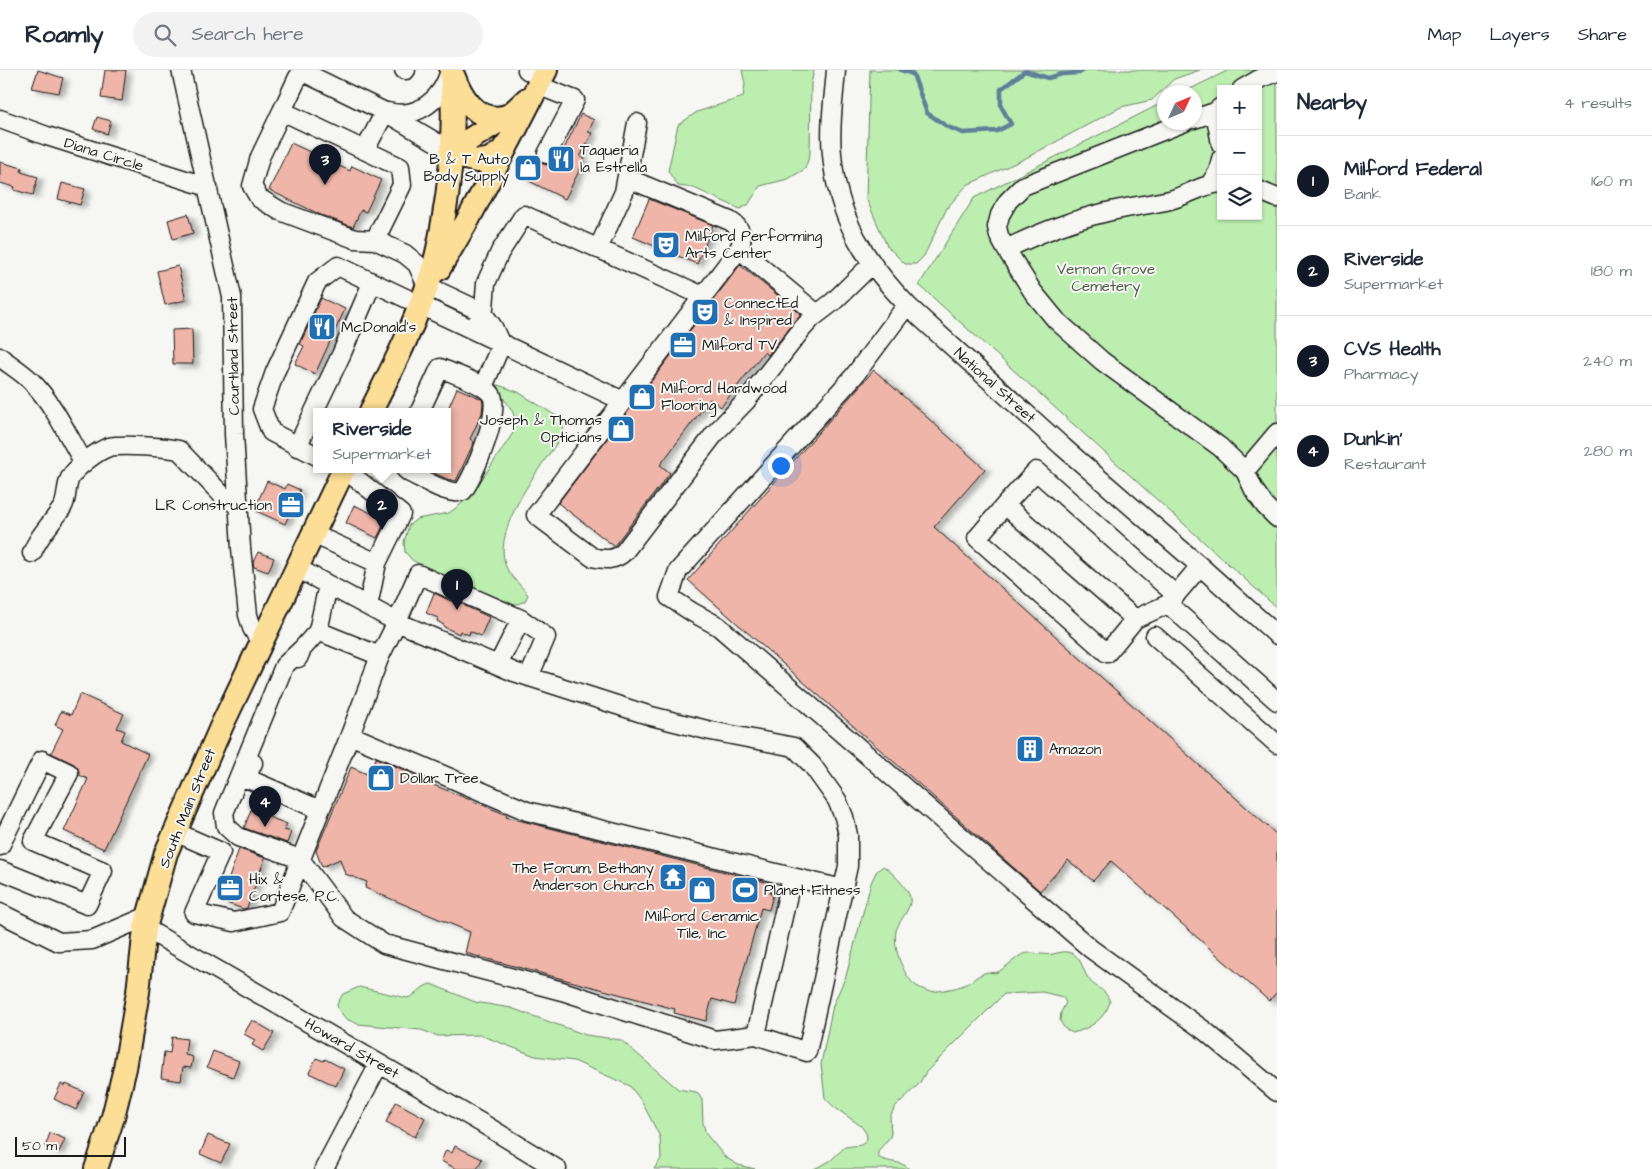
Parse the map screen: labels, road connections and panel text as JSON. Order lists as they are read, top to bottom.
{
  "streets": {
    "main road": ["South Main Street"],
    "street": [
      "Diana Circle",
      "Courtland Street",
      "National Street",
      "Howard Street"
    ]
  },
  "crossings": [
    ["Diana Circle", "Courtland Street"],
    ["Courtland Street", "South Main Street"],
    ["South Main Street", "Howard Street"]
  ],
  "parks": ["Vernon Grove Cemetery"],
  "places": {
    "restaurant": ["Taqueria la Estrella", "McDonald's"],
    "shop": [
      "B & T Auto Body Supply",
      "Milford Hardwood Flooring",
      "Joseph & Thomas Opticians",
      "Dollar Tree",
      "Milford Ceramic Tile, Inc"
    ],
    "theatre": ["Milford Performing Arts Center", "ConnectEd & Inspired"],
    "office": ["Milford TV", "LR Construction", "Hix & Cortese, P.C."],
    "building": ["Amazon"],
    "temple": ["The Forum, Bethany Anderson Church"],
    "sports": ["Planet Fitness"]
  },
  "scale_bar": "50 m",
  "north": "top right",
  "page": {
    "header": "Roamly",
    "search": "Search here",
    "nav": ["Map", "Layers", "Share"],
    "heading": ["Nearby", "4 results"],
    "map_buttons": ["+", "−"],
    "list": [
      {
        "mark": "1",
        "name": "Milford Federal",
        "note": "Bank",
        "value": "160 m"
      },
      {
        "mark": "2",
        "name": "Riverside",
        "note": "Supermarket",
        "value": "180 m"
      },
      {
        "mark": "3",
        "name": "CVS Health",
        "note": "Pharmacy",
        "value": "240 m"
      },
      {
        "mark": "4",
        "name": "Dunkin'",
        "note": "Restaurant",
        "value": "280 m"
      }
    ],
    "pins": [
      "3",
      "2",
      "1",
      "4"
    ],
    "popup": ["Riverside", "Supermarket"],
    "scale": "50 m"
  }
}
